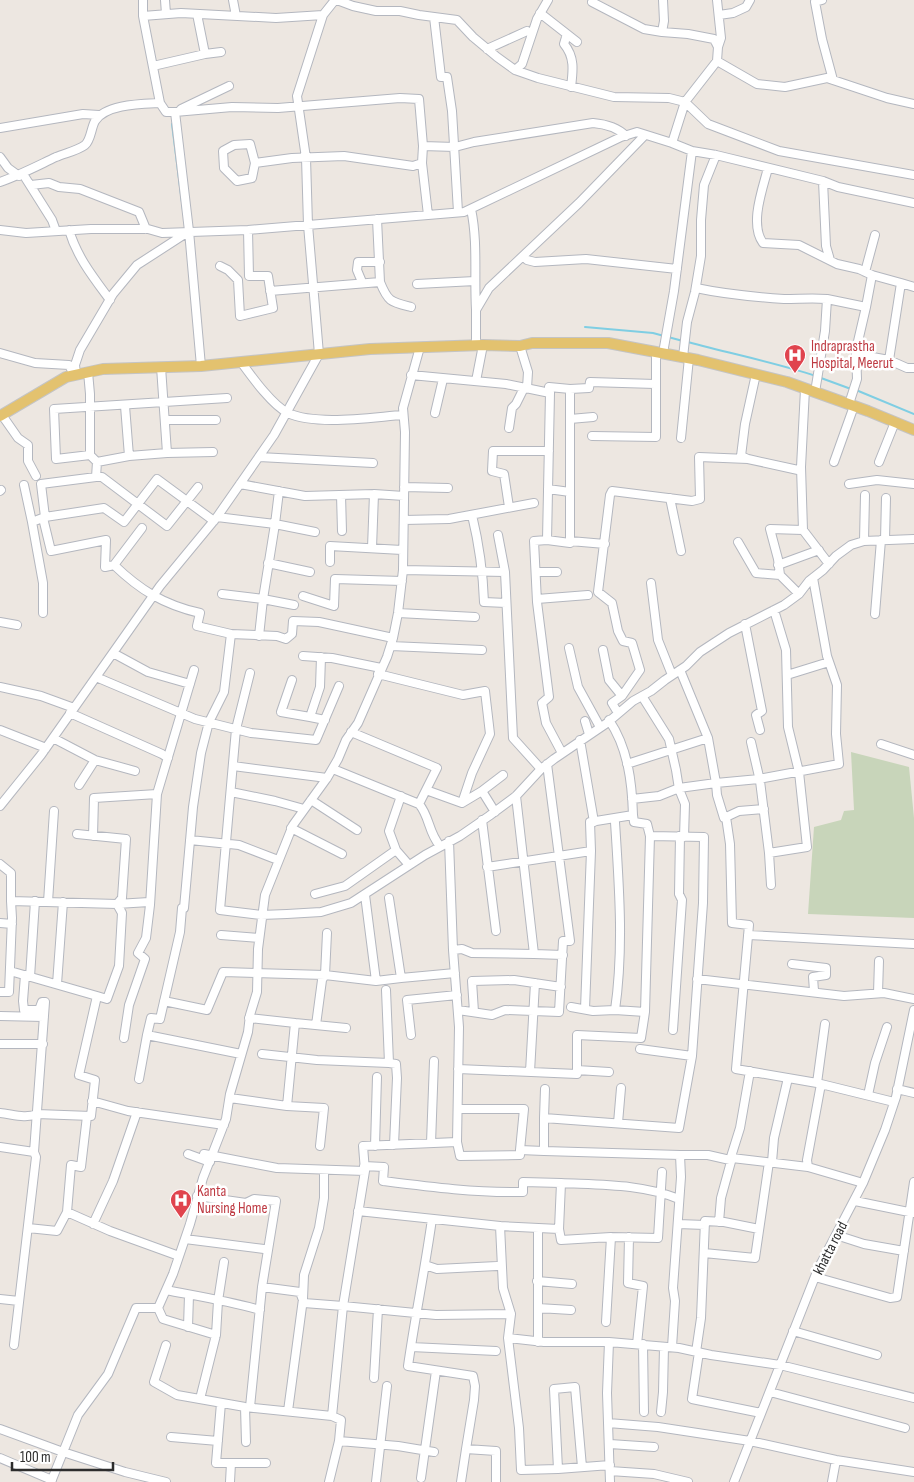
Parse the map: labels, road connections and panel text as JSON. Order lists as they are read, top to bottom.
{
  "streets": {
    "street": ["khatta road"]
  },
  "places": {
    "hospital": ["Indraprastha Hospital, Meerut", "Kanta Nursing Home"]
  },
  "scale_bar": "100 m"
}
